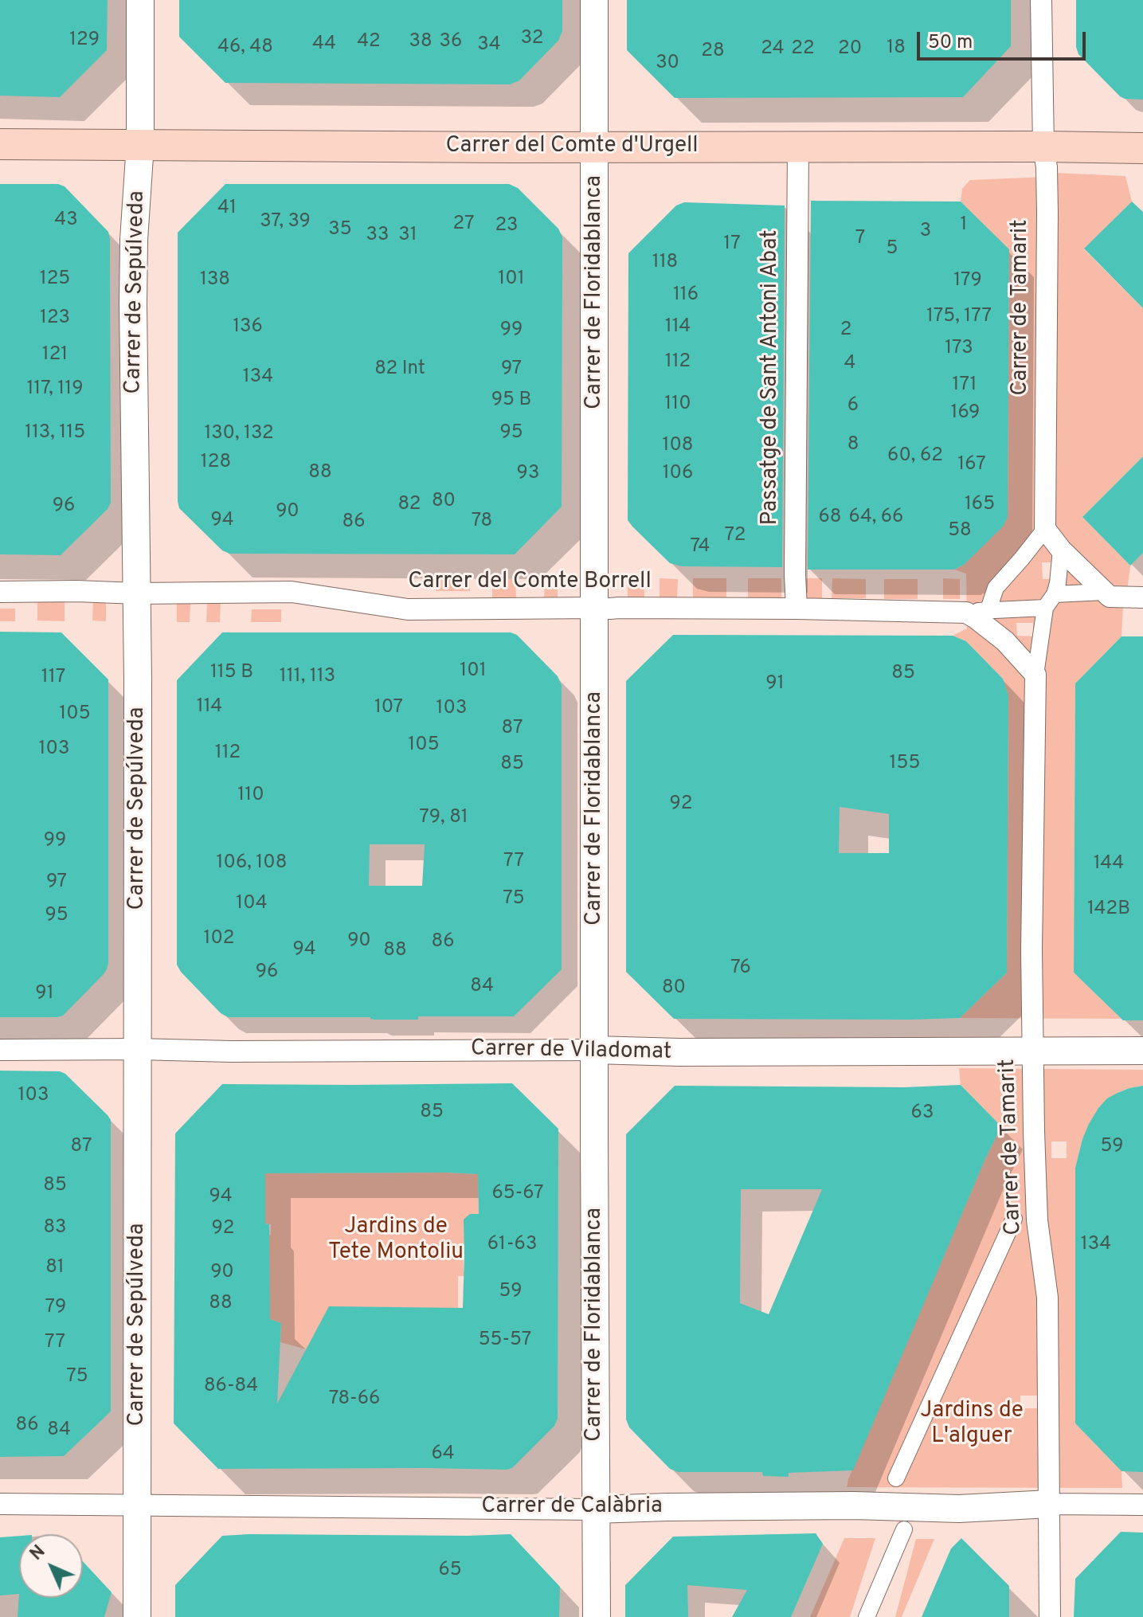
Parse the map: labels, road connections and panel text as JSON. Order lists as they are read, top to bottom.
{
  "streets": {
    "main road": ["Carrer del Comte d'Urgell"],
    "street": [
      "Carrer de Sepúlveda",
      "Carrer de Floridablanca",
      "Carrer de Tamarit",
      "Passatge de Sant Antoni Abat",
      "Carrer del Comte Borrell",
      "Carrer de Viladomat",
      "Carrer de Calàbria"
    ]
  },
  "crossings": [
    ["Carrer del Comte d'Urgell", "Carrer de Sepúlveda"],
    ["Carrer del Comte d'Urgell", "Carrer de Floridablanca"],
    ["Carrer del Comte d'Urgell", "Carrer de Tamarit"],
    ["Carrer del Comte d'Urgell", "Passatge de Sant Antoni Abat"],
    ["Carrer de Sepúlveda", "Carrer del Comte Borrell"],
    ["Carrer de Sepúlveda", "Carrer de Viladomat"],
    ["Carrer de Sepúlveda", "Carrer de Calàbria"],
    ["Carrer de Floridablanca", "Carrer del Comte Borrell"],
    ["Carrer de Floridablanca", "Carrer de Viladomat"],
    ["Carrer de Floridablanca", "Carrer de Calàbria"],
    ["Carrer de Tamarit", "Carrer de Viladomat"],
    ["Carrer de Tamarit", "Carrer de Calàbria"],
    ["Passatge de Sant Antoni Abat", "Carrer del Comte Borrell"]
  ],
  "parks": ["Jardins de Tete Montoliu", "Jardins de L'alguer"],
  "house_numbers": [
    "32",
    "129",
    "42",
    "38",
    "36",
    "44",
    "34",
    "46, 48",
    "18",
    "24",
    "22",
    "20",
    "28",
    "30",
    "41",
    "43",
    "37, 39",
    "27",
    "1",
    "23",
    "35",
    "3",
    "33",
    "31",
    "7",
    "17",
    "5",
    "118",
    "125",
    "101",
    "138",
    "179",
    "116",
    "175, 177",
    "123",
    "136",
    "114",
    "99",
    "2",
    "173",
    "121",
    "112",
    "4",
    "82 Int",
    "97",
    "134",
    "171",
    "117, 119",
    "95 B",
    "110",
    "6",
    "169",
    "113, 115",
    "95",
    "130, 132",
    "8",
    "108",
    "60, 62",
    "128",
    "167",
    "88",
    "93",
    "106",
    "80",
    "82",
    "165",
    "96",
    "90",
    "68",
    "64, 66",
    "94",
    "78",
    "86",
    "58",
    "72",
    "74",
    "101",
    "115 B",
    "85",
    "111, 113",
    "117",
    "91",
    "114",
    "107",
    "103",
    "105",
    "87",
    "105",
    "103",
    "112",
    "155",
    "85",
    "110",
    "92",
    "79, 81",
    "99",
    "77",
    "106, 108",
    "144",
    "97",
    "75",
    "104",
    "142B",
    "95",
    "102",
    "90",
    "86",
    "94",
    "88",
    "76",
    "96",
    "84",
    "80",
    "91",
    "103",
    "85",
    "63",
    "87",
    "59",
    "85",
    "65-67",
    "94",
    "83",
    "92",
    "61-63",
    "134",
    "81",
    "90",
    "59",
    "88",
    "79",
    "55-57",
    "77",
    "75",
    "86-84",
    "78-66",
    "86",
    "84",
    "64",
    "65"
  ],
  "scale_bar": "50 m",
  "north": "top left"
}
